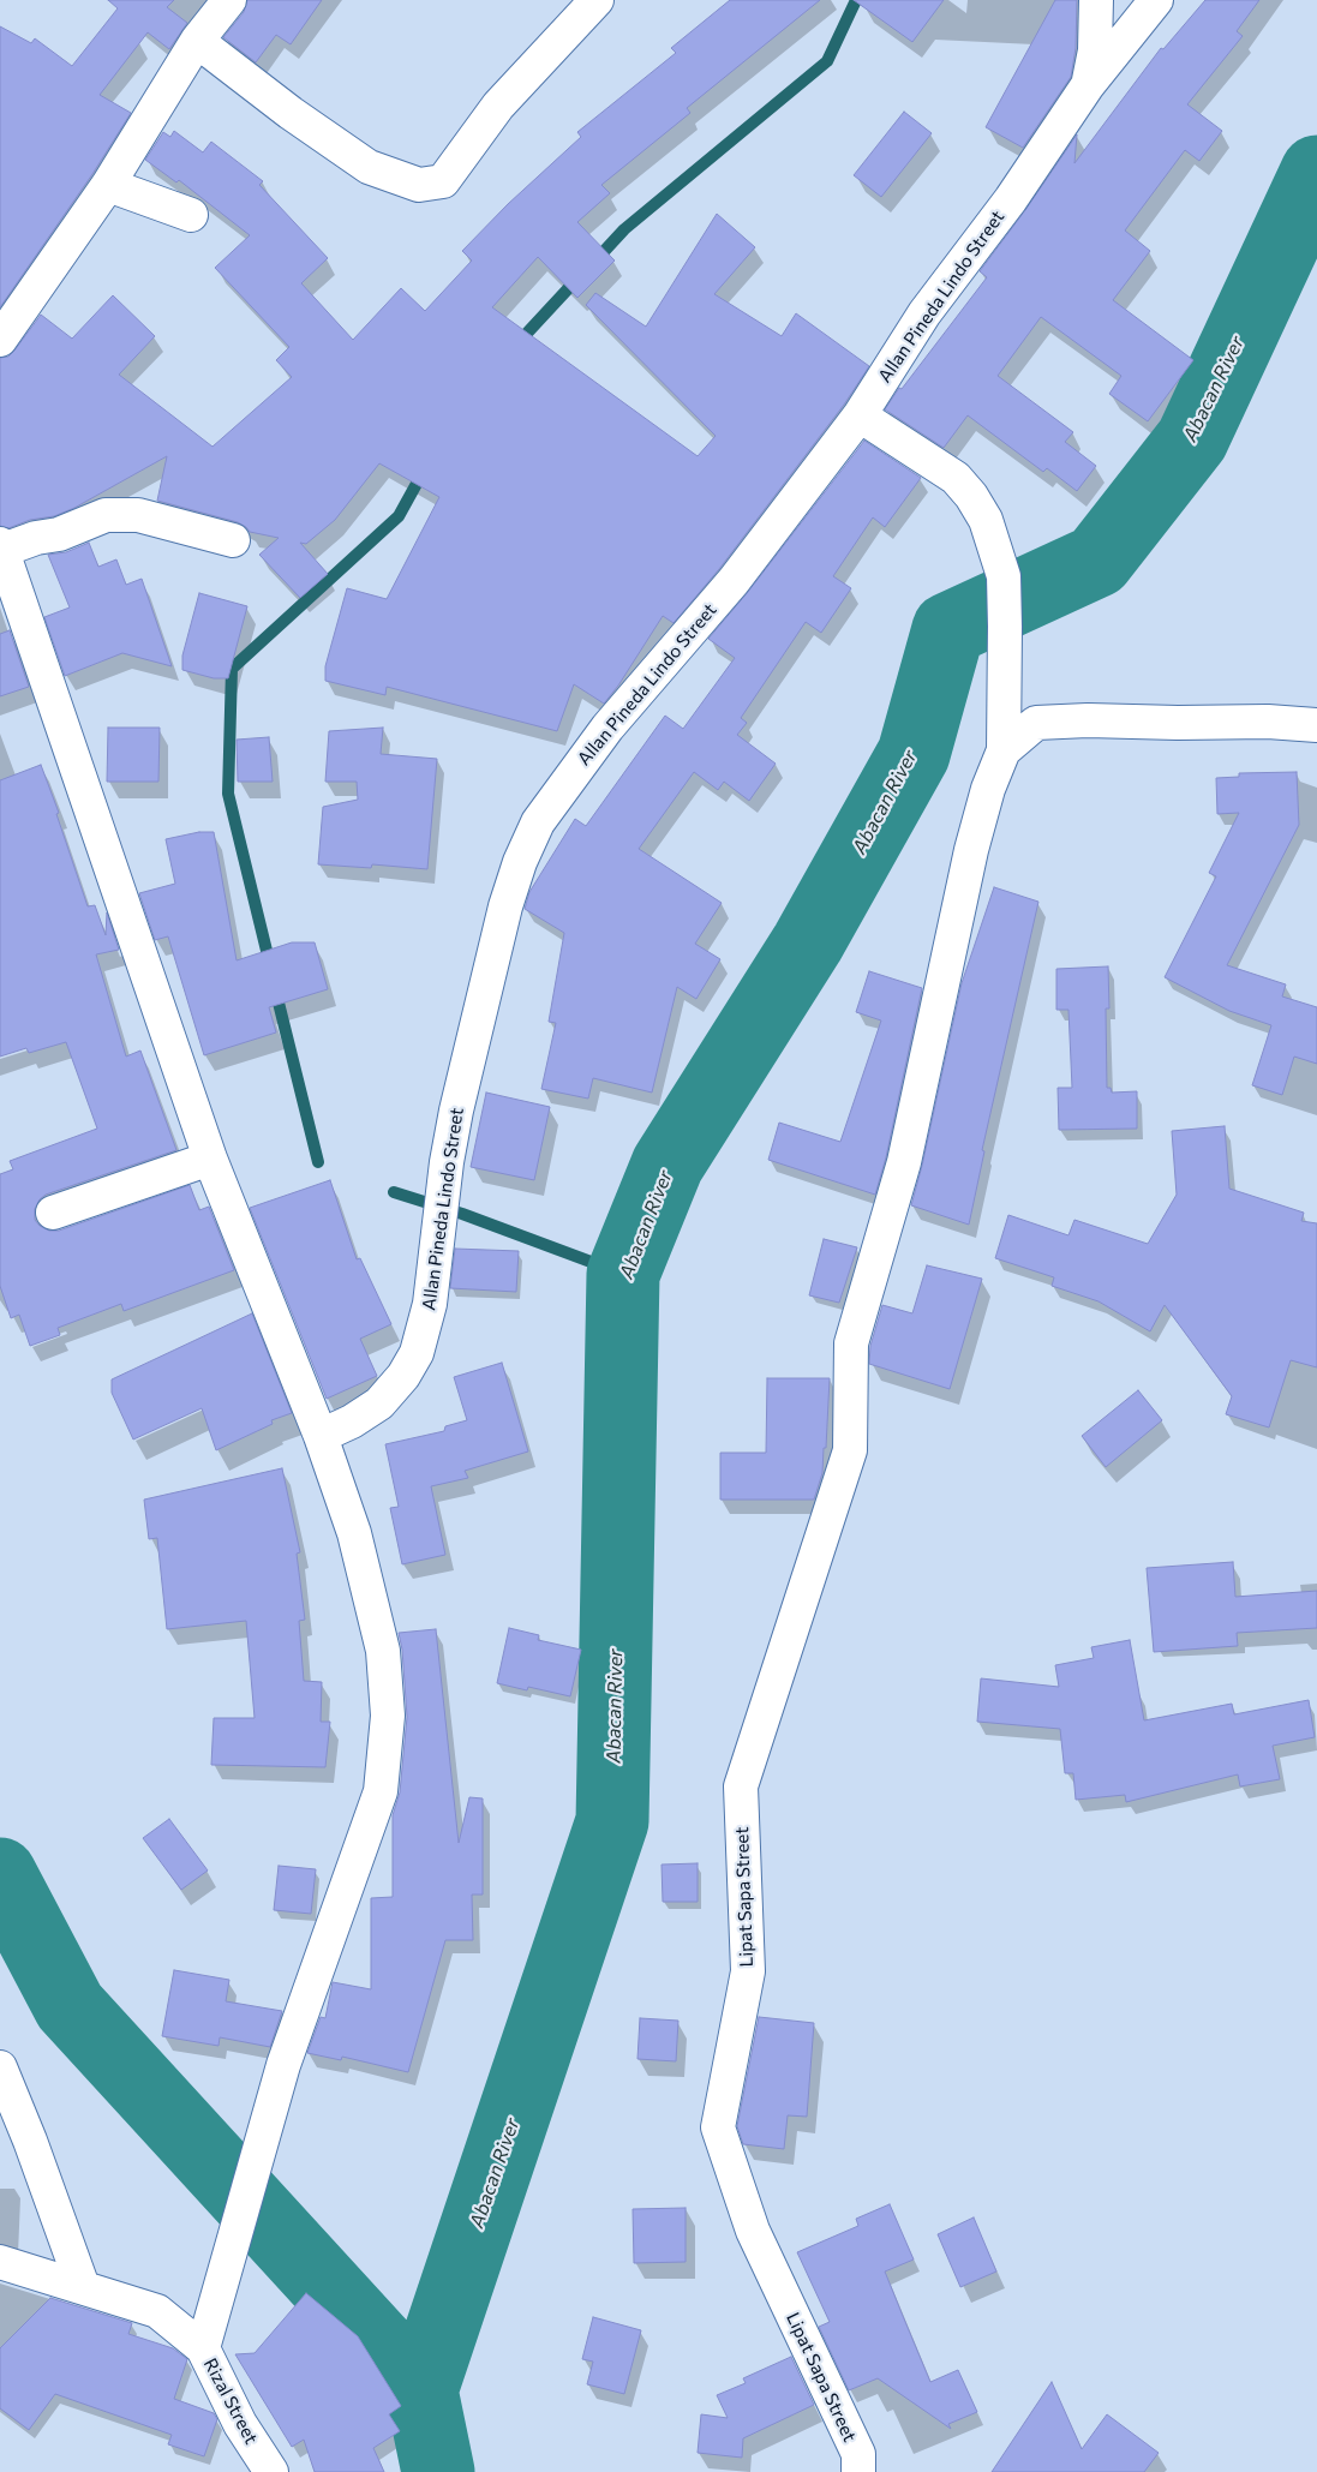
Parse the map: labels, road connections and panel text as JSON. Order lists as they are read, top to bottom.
{
  "streets": {
    "street": ["Allan Pineda Lindo Street", "Lipat Sapa Street", "Rizal Street"]
  },
  "water": ["Abacan River"]
}
